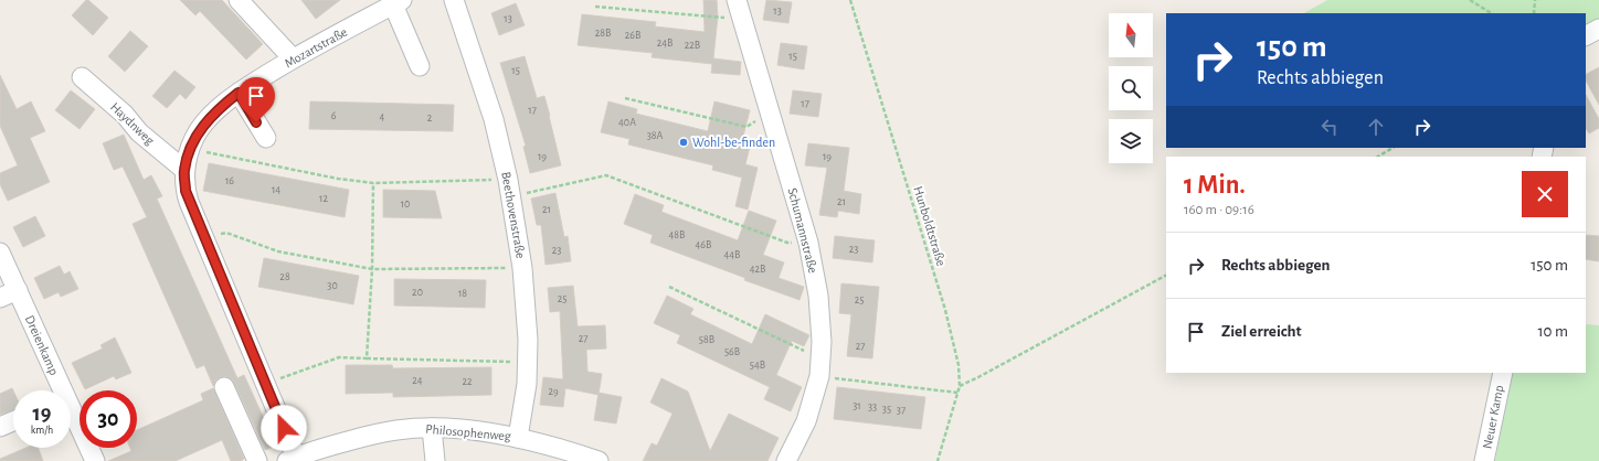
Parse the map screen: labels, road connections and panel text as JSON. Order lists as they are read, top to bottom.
{
  "streets": {
    "street": [
      "Mozartstraße",
      "Haydnweg",
      "Beethovenstraße",
      "Schumannstraße",
      "Dreienkamp",
      "Neuer Kamp",
      "Philosophenweg"
    ],
    "path": ["Hunboldtstraße"]
  },
  "crossings": [
    ["Mozartstraße", "Haydnweg"],
    ["Mozartstraße", "Philosophenweg"],
    ["Beethovenstraße", "Philosophenweg"]
  ],
  "places": ["Wohl-be-finden"],
  "house_numbers": [
    "13",
    "13",
    "28B",
    "26B",
    "24B",
    "22B",
    "15",
    "15",
    "17",
    "17",
    "6",
    "4",
    "2",
    "40A",
    "38A",
    "19",
    "19",
    "16",
    "14",
    "12",
    "21",
    "10",
    "21",
    "48B",
    "46B",
    "23",
    "23",
    "44B",
    "42B",
    "28",
    "30",
    "20",
    "18",
    "25",
    "25",
    "27",
    "58B",
    "27",
    "56B",
    "54B",
    "24",
    "22",
    "29",
    "31",
    "33",
    "35",
    "37"
  ],
  "north": "top",
  "page": {
    "turn": ["150 m", "Rechts abbiegen"],
    "heading": ["1 Min.", "160 m · 09:16"],
    "list": [
      {
        "name": "Rechts abbiegen",
        "value": "150 m"
      },
      {
        "name": "Ziel erreicht",
        "value": "10 m"
      }
    ],
    "speed": "19 km/h",
    "limit": "30"
  }
}
